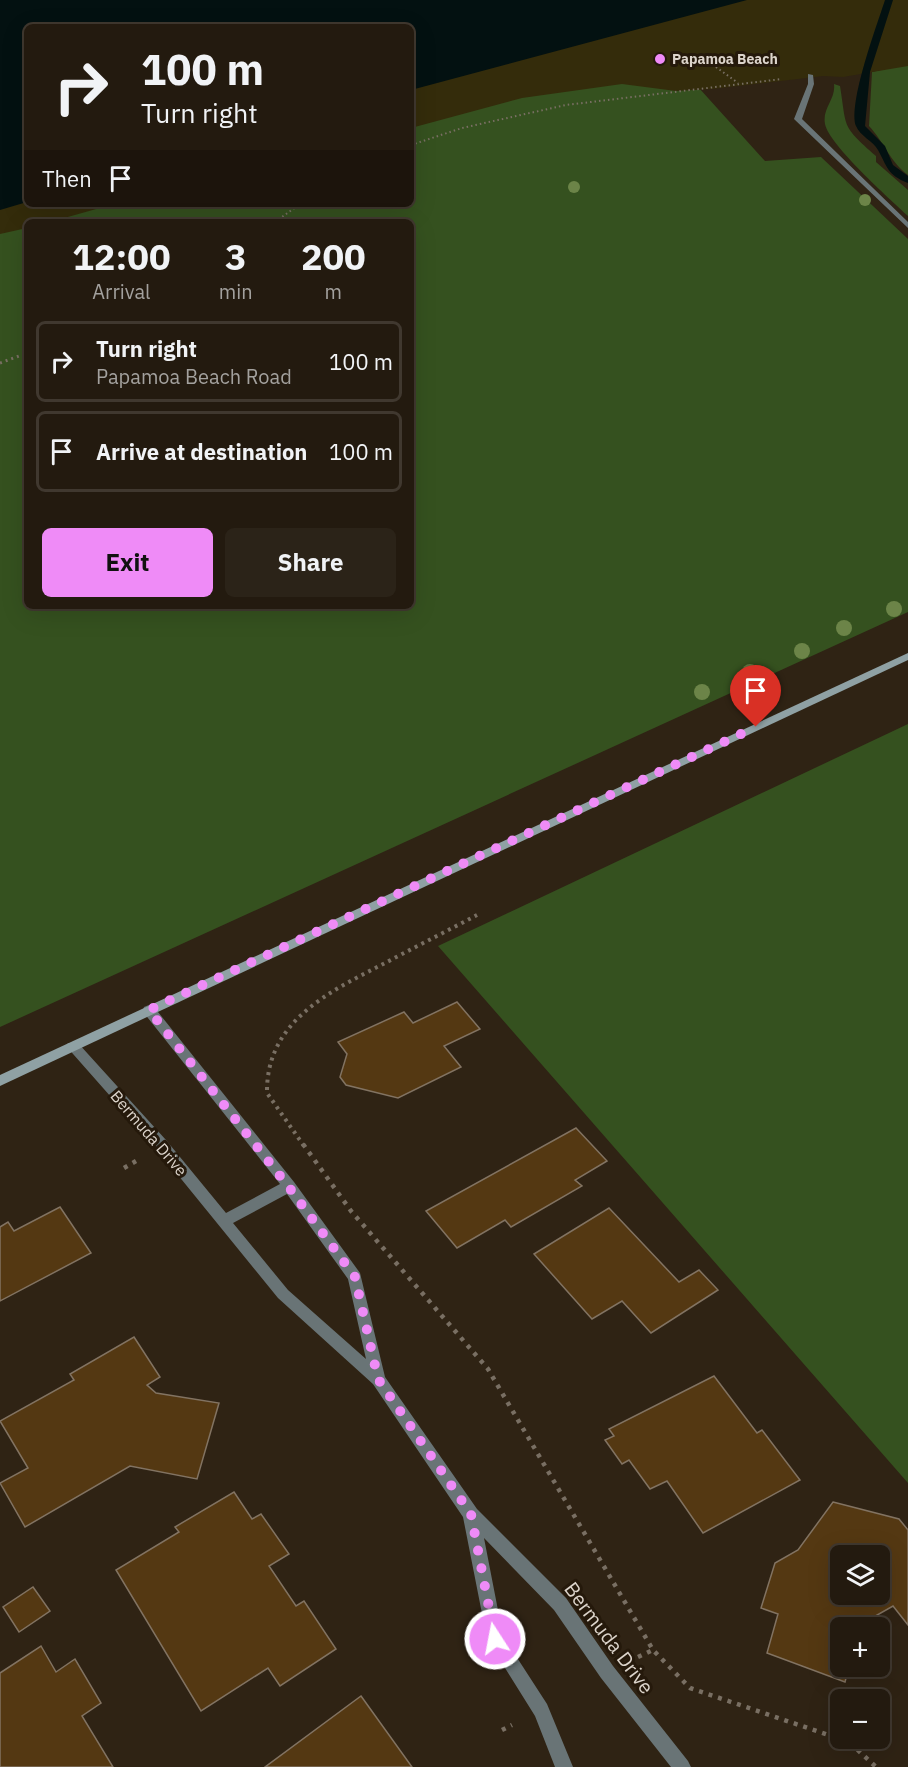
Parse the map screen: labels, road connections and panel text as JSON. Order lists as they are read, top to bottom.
{
  "streets": {
    "street": ["Bermuda Drive"]
  },
  "places": ["Papamoa Beach"],
  "page": {
    "turn": ["100 m", "Turn right"],
    "then": "Then",
    "eta": [
      "12:00",
      "Arrival",
      "3",
      "min",
      "200",
      "m"
    ],
    "list": [
      {
        "name": "Turn right",
        "note": "Papamoa Beach Road",
        "value": "100 m"
      },
      {
        "name": "Arrive at destination",
        "value": "100 m"
      }
    ],
    "buttons": ["Exit", "Share"],
    "map_buttons": ["+", "−"]
  }
}
